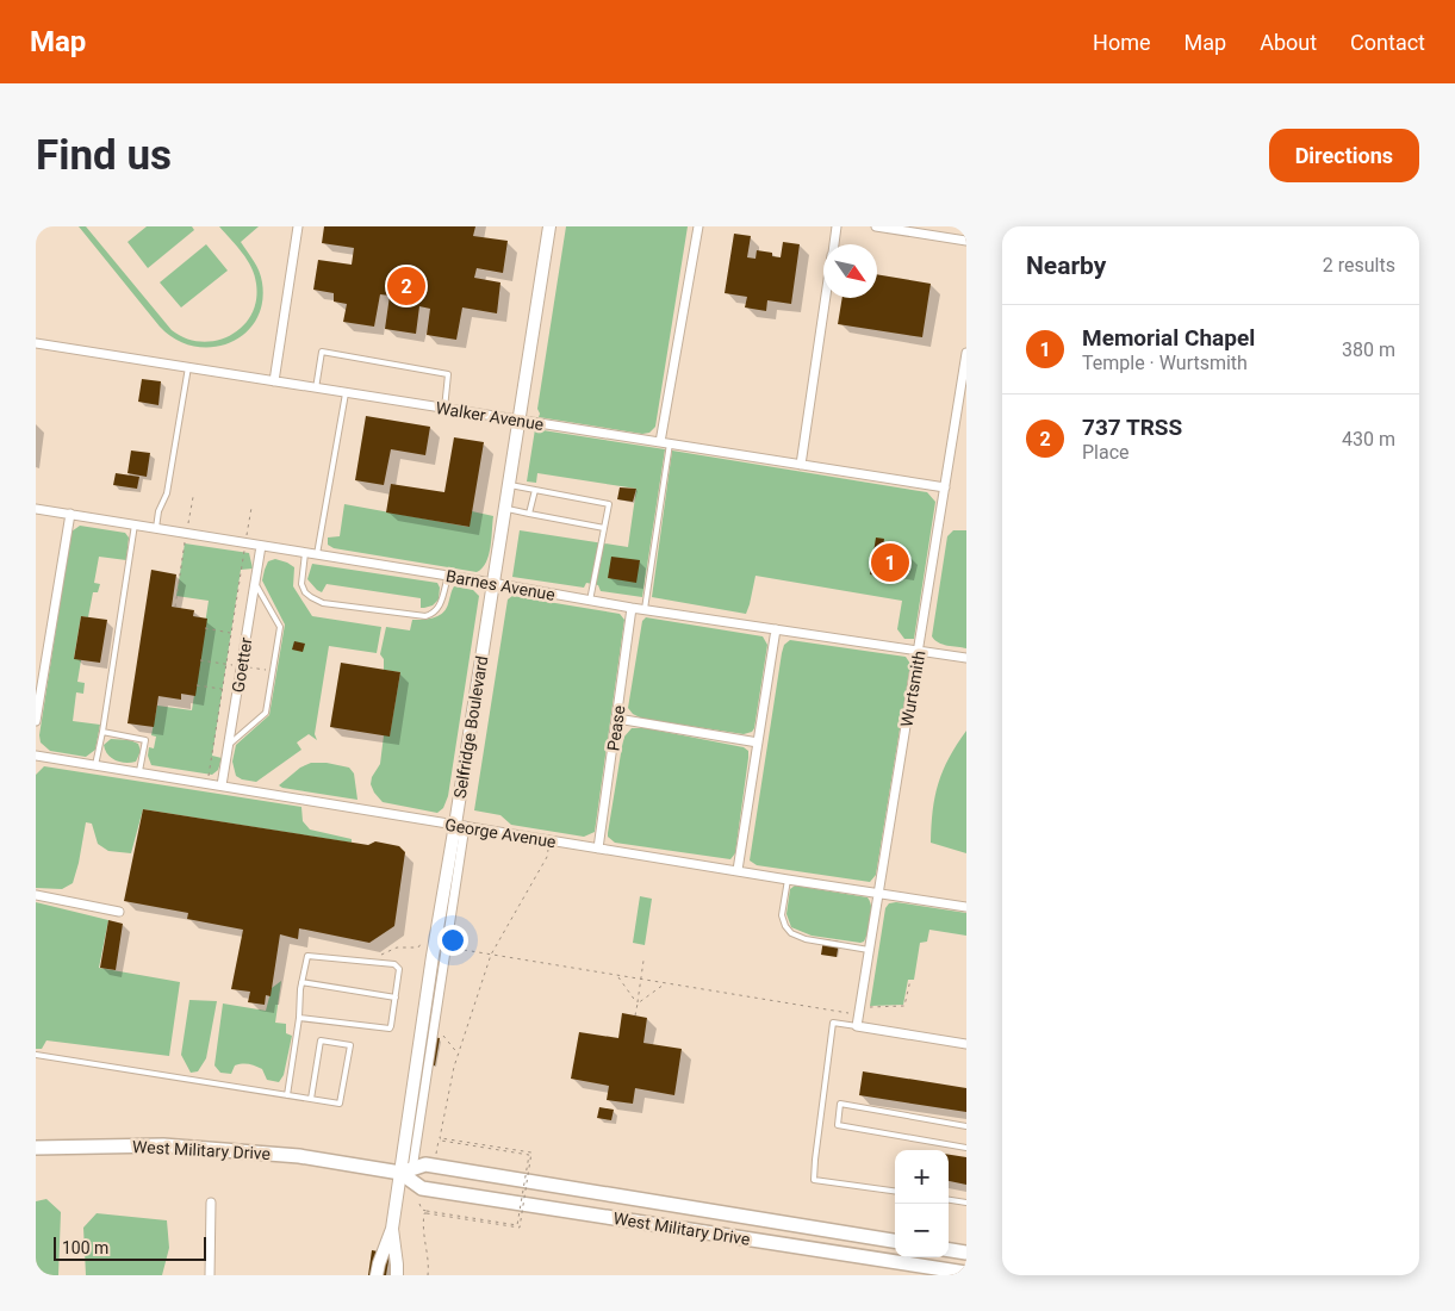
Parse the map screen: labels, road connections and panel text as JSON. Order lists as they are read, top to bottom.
{
  "streets": {
    "main road": ["West Military Drive"],
    "street": [
      "Walker Avenue",
      "Barnes Avenue",
      "Goetter",
      "Wurtsmith",
      "Selfridge Boulevard",
      "Pease",
      "George Avenue"
    ]
  },
  "crossings": [
    ["Walker Avenue", "Wurtsmith"],
    ["Walker Avenue", "Selfridge Boulevard"],
    ["Barnes Avenue", "Goetter"],
    ["Barnes Avenue", "Wurtsmith"],
    ["Barnes Avenue", "Selfridge Boulevard"],
    ["Barnes Avenue", "Pease"],
    ["Goetter", "George Avenue"],
    ["Wurtsmith", "George Avenue"],
    ["Selfridge Boulevard", "George Avenue"],
    ["Selfridge Boulevard", "West Military Drive"],
    ["Pease", "George Avenue"]
  ],
  "scale_bar": "100 m",
  "north": "bottom right",
  "page": {
    "header": "Map",
    "nav": [
      "Home",
      "Map",
      "About",
      "Contact"
    ],
    "buttons": "Directions",
    "title": "Find us",
    "heading": ["Nearby", "2 results"],
    "pins": ["2", "1"],
    "list": [
      {
        "mark": "1",
        "name": "Memorial Chapel",
        "note": "Temple · Wurtsmith",
        "value": "380 m"
      },
      {
        "mark": "2",
        "name": "737 TRSS",
        "note": "Place",
        "value": "430 m"
      }
    ],
    "map_buttons": ["+", "−"],
    "scale": "100 m"
  }
}
